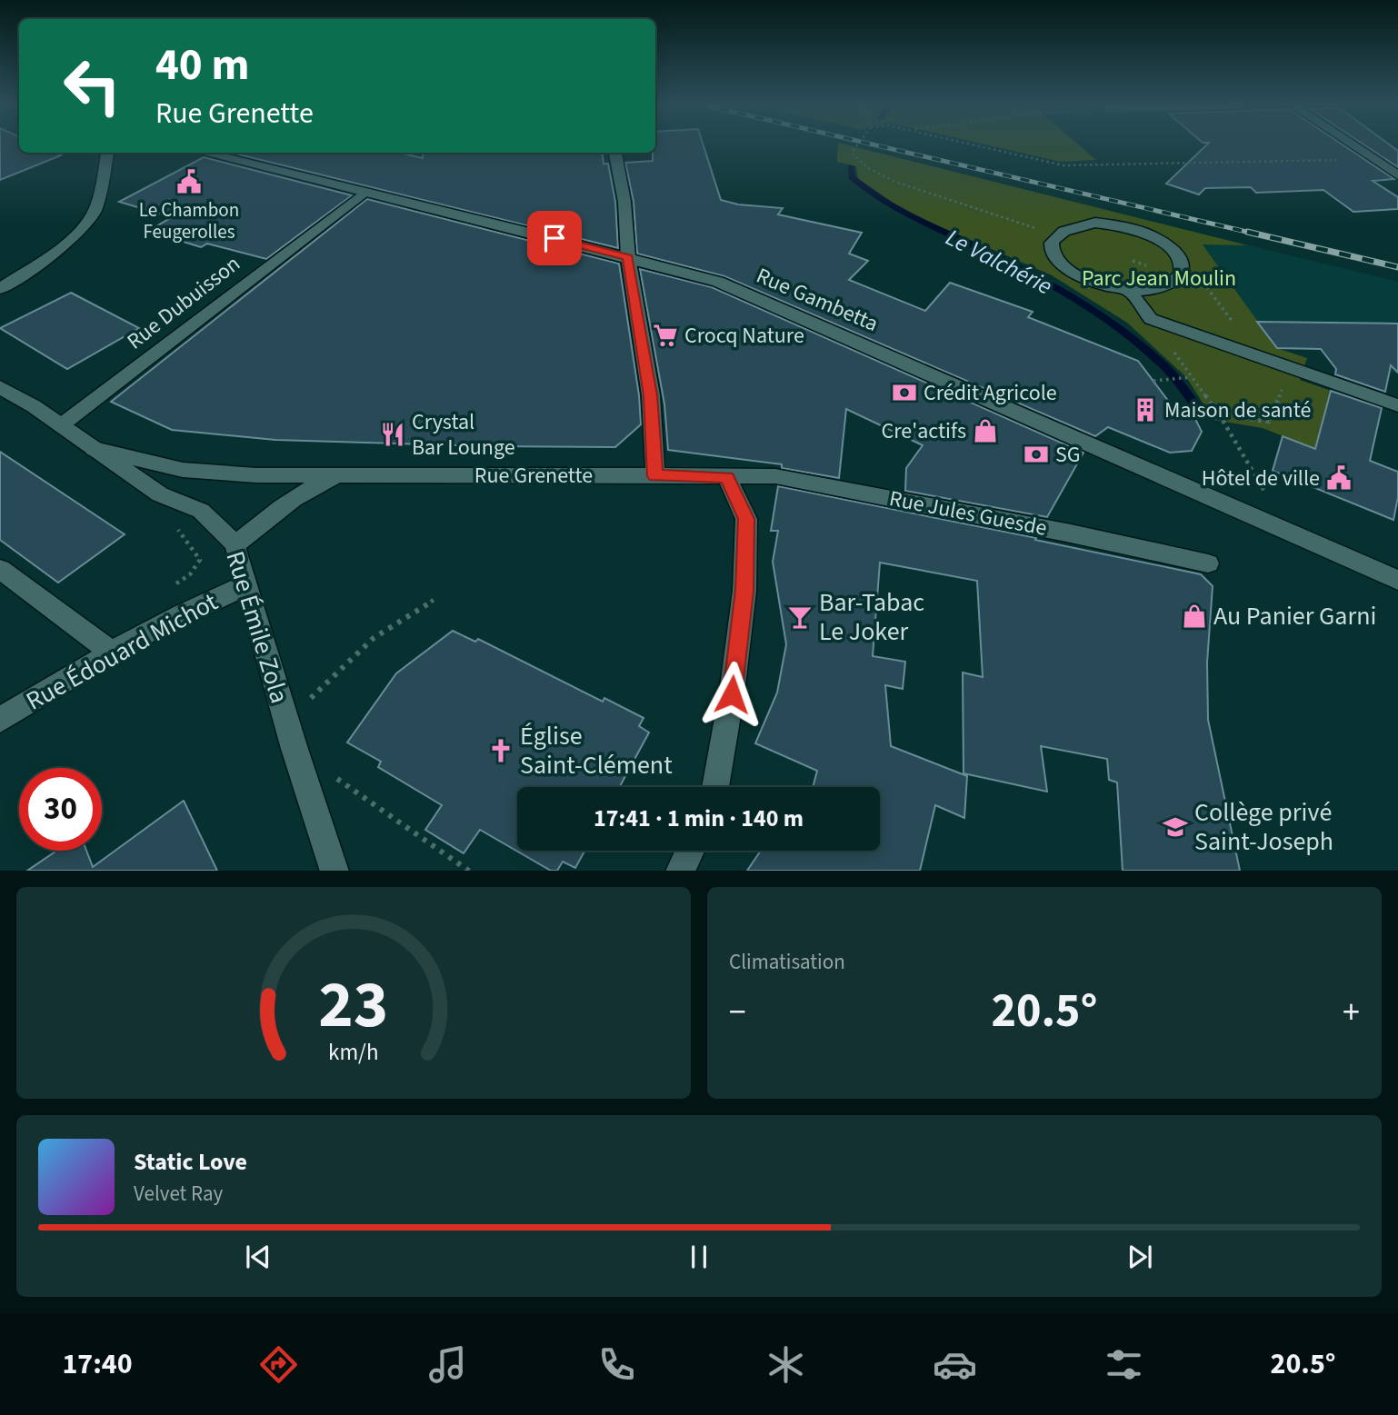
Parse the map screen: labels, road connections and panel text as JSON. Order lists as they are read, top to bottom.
{
  "streets": {
    "street": [
      "Rue Gambetta",
      "Rue Dubuisson",
      "Rue Grenette",
      "Rue Jules Guesde",
      "Rue Émile Zola",
      "Rue Édouard Michot"
    ]
  },
  "crossings": [
    ["Rue Gambetta", "Rue Dubuisson"],
    ["Rue Dubuisson", "Rue Émile Zola"],
    ["Rue Grenette", "Rue Jules Guesde"],
    ["Rue Grenette", "Rue Émile Zola"],
    ["Rue Émile Zola", "Rue Édouard Michot"]
  ],
  "water": ["Le Valchérie"],
  "parks": ["Parc Jean Moulin"],
  "places": {
    "public building": ["Le Chambon Feugerolles", "Hôtel de ville"],
    "supermarket": ["Crocq Nature"],
    "bank": ["Crédit Agricole", "SG"],
    "building": ["Maison de santé"],
    "shop": ["Cre'actifs", "Au Panier Garni"],
    "restaurant": ["Crystal Bar Lounge"],
    "bar": ["Bar-Tabac Le Joker"],
    "church": ["Église Saint-Clément"],
    "school or university": ["Collège privé Saint-Joseph"]
  },
  "page": {
    "turn": ["40 m", "Rue Grenette"],
    "limit": "30",
    "trip": "17:41 · 1 min · 140 m",
    "tile": "Climatisation",
    "heat": ["−", "20.5°", "+"],
    "song": ["Static Love", "Velvet Ray"],
    "tabs": ["17:40", "20.5°"],
    "gauge": ["23", "km/h"]
  }
}
